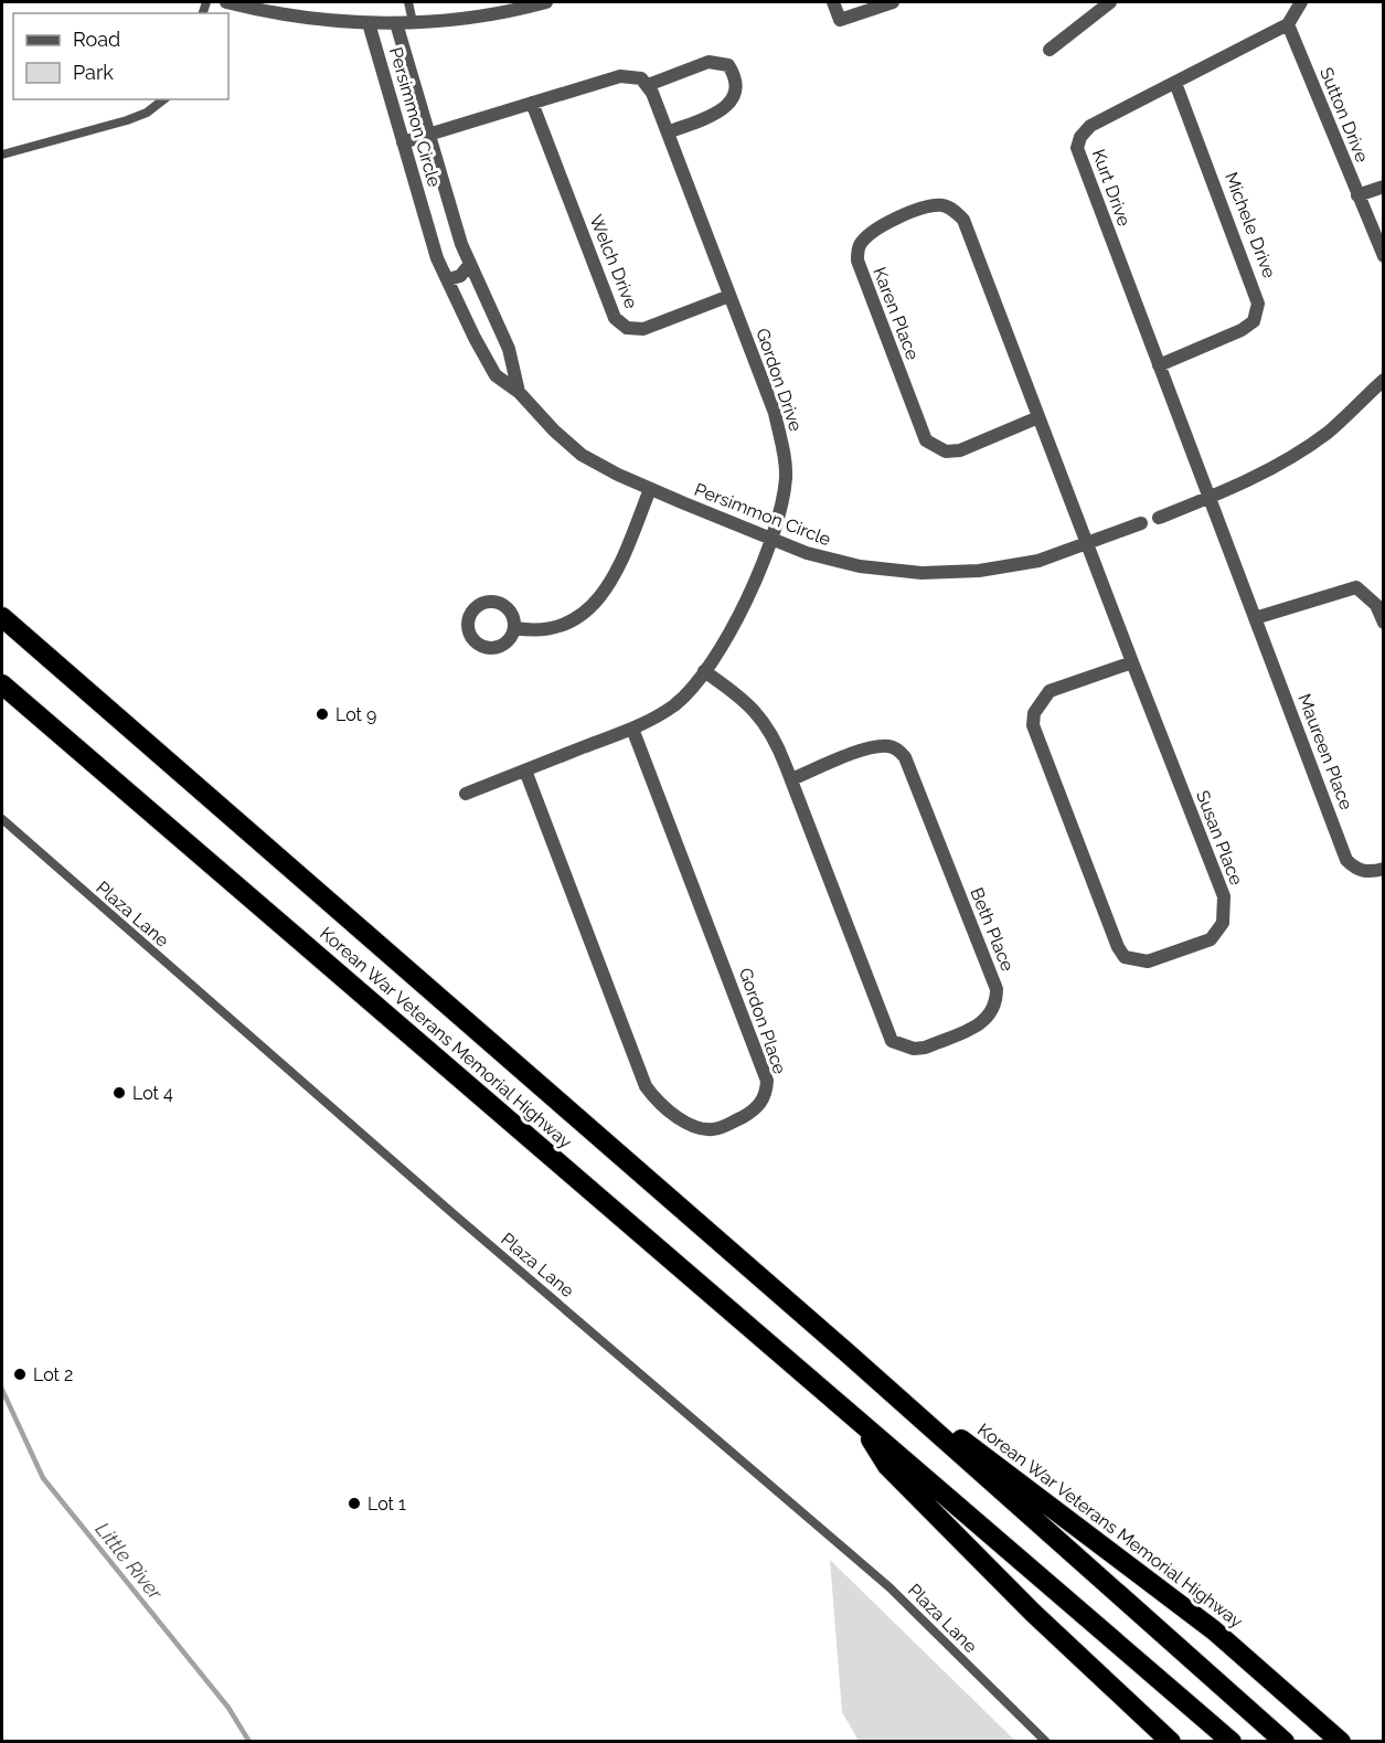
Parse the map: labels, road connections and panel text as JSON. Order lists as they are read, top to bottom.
{
  "streets": {
    "highway": ["Korean War Veterans Memorial Highway"],
    "street": [
      "Sutton Drive",
      "Persimmon Circle",
      "Kurt Drive",
      "Michele Drive",
      "Welch Drive",
      "Karen Place",
      "Gordon Drive",
      "Maureen Place",
      "Susan Place",
      "Beth Place",
      "Gordon Place"
    ],
    "lane": ["Plaza Lane"]
  },
  "crossings": [
    ["Sutton Drive", "Kurt Drive"],
    ["Persimmon Circle", "Karen Place"],
    ["Persimmon Circle", "Gordon Drive"],
    ["Kurt Drive", "Michele Drive"],
    ["Kurt Drive", "Maureen Place"],
    ["Welch Drive", "Gordon Drive"],
    ["Karen Place", "Susan Place"],
    ["Gordon Drive", "Beth Place"],
    ["Gordon Drive", "Gordon Place"]
  ],
  "water": ["Little River"],
  "places": [
    "Lot 9",
    "Lot 4",
    "Lot 2",
    "Lot 1"
  ],
  "legend": ["Road", "Park"]
}
